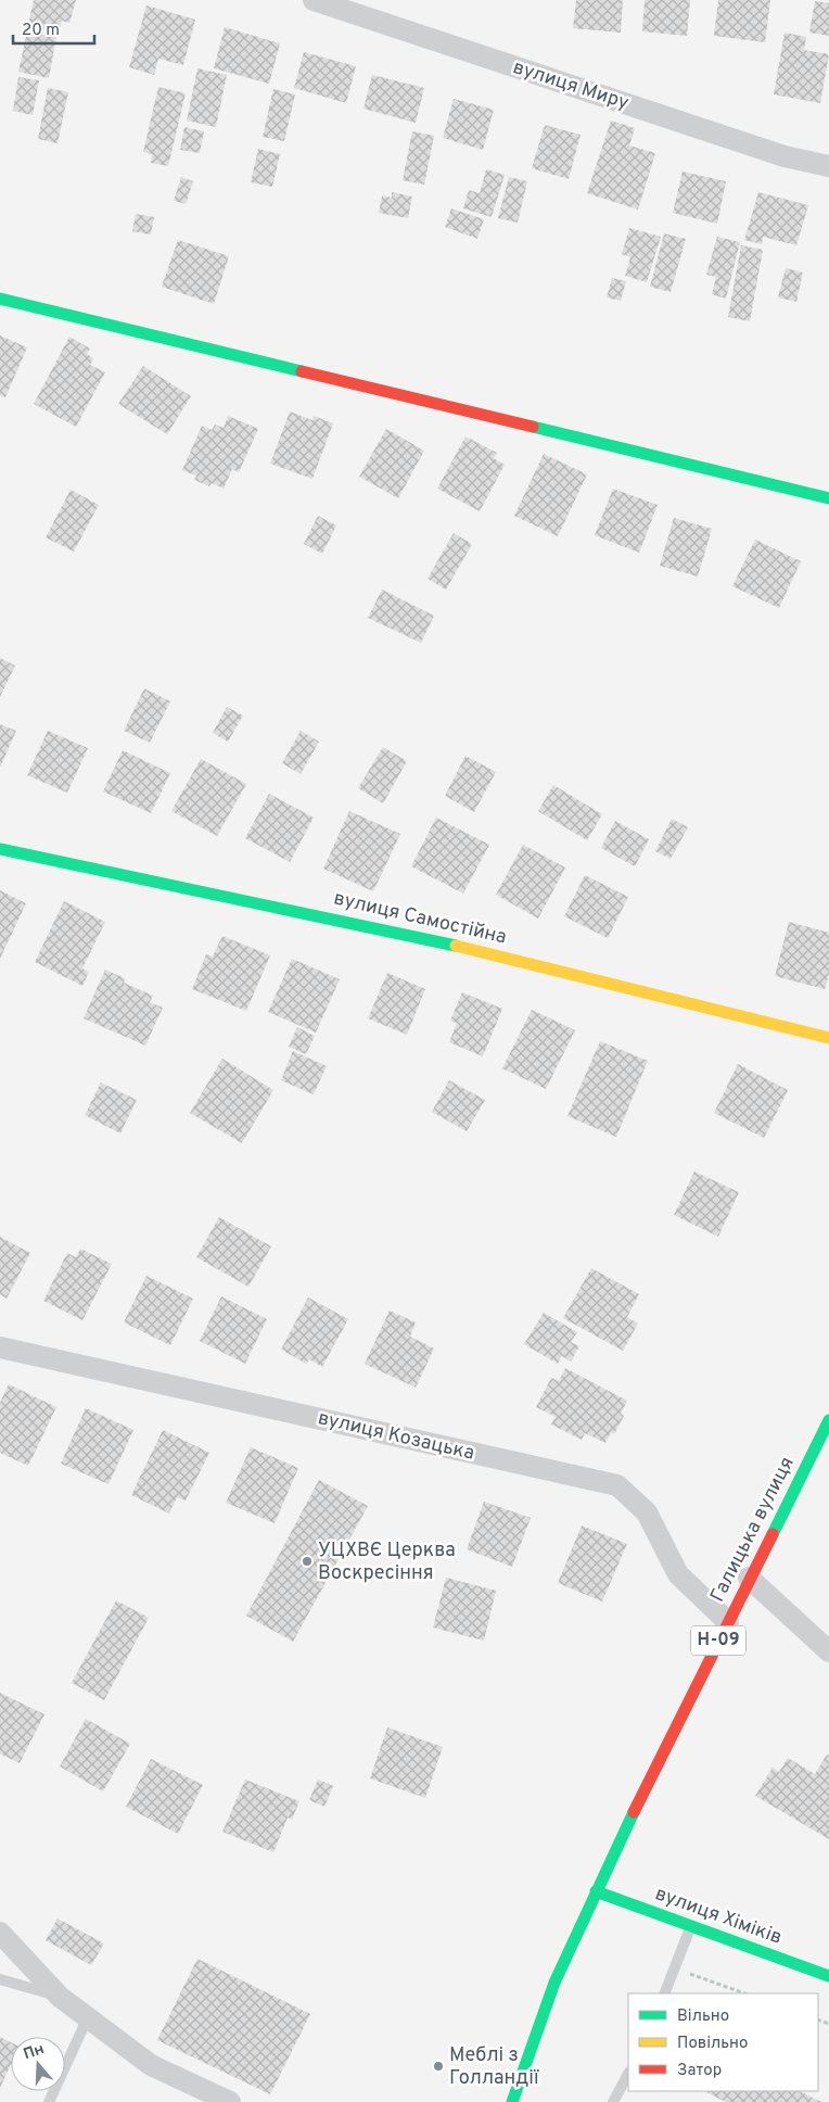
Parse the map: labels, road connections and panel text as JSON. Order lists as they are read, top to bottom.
{
  "streets": {
    "street": [
      "вулиця Миру",
      "вулиця Самостійна",
      "вулиця Козацька",
      "Галицька вулиця",
      "Н-09",
      "вулиця Хіміків"
    ]
  },
  "crossings": [
    ["вулиця Козацька", "Галицька вулиця"],
    ["Галицька вулиця", "Н-09"],
    ["Галицька вулиця", "вулиця Хіміків"],
    ["Н-09", "вулиця Хіміків"]
  ],
  "places": ["УЦХВЄ Церква Воскресіння", "Меблі з Голландії"],
  "legend": ["Вільно", "Повільно", "Затор"],
  "scale_bar": "20 m",
  "north": "top"
}
